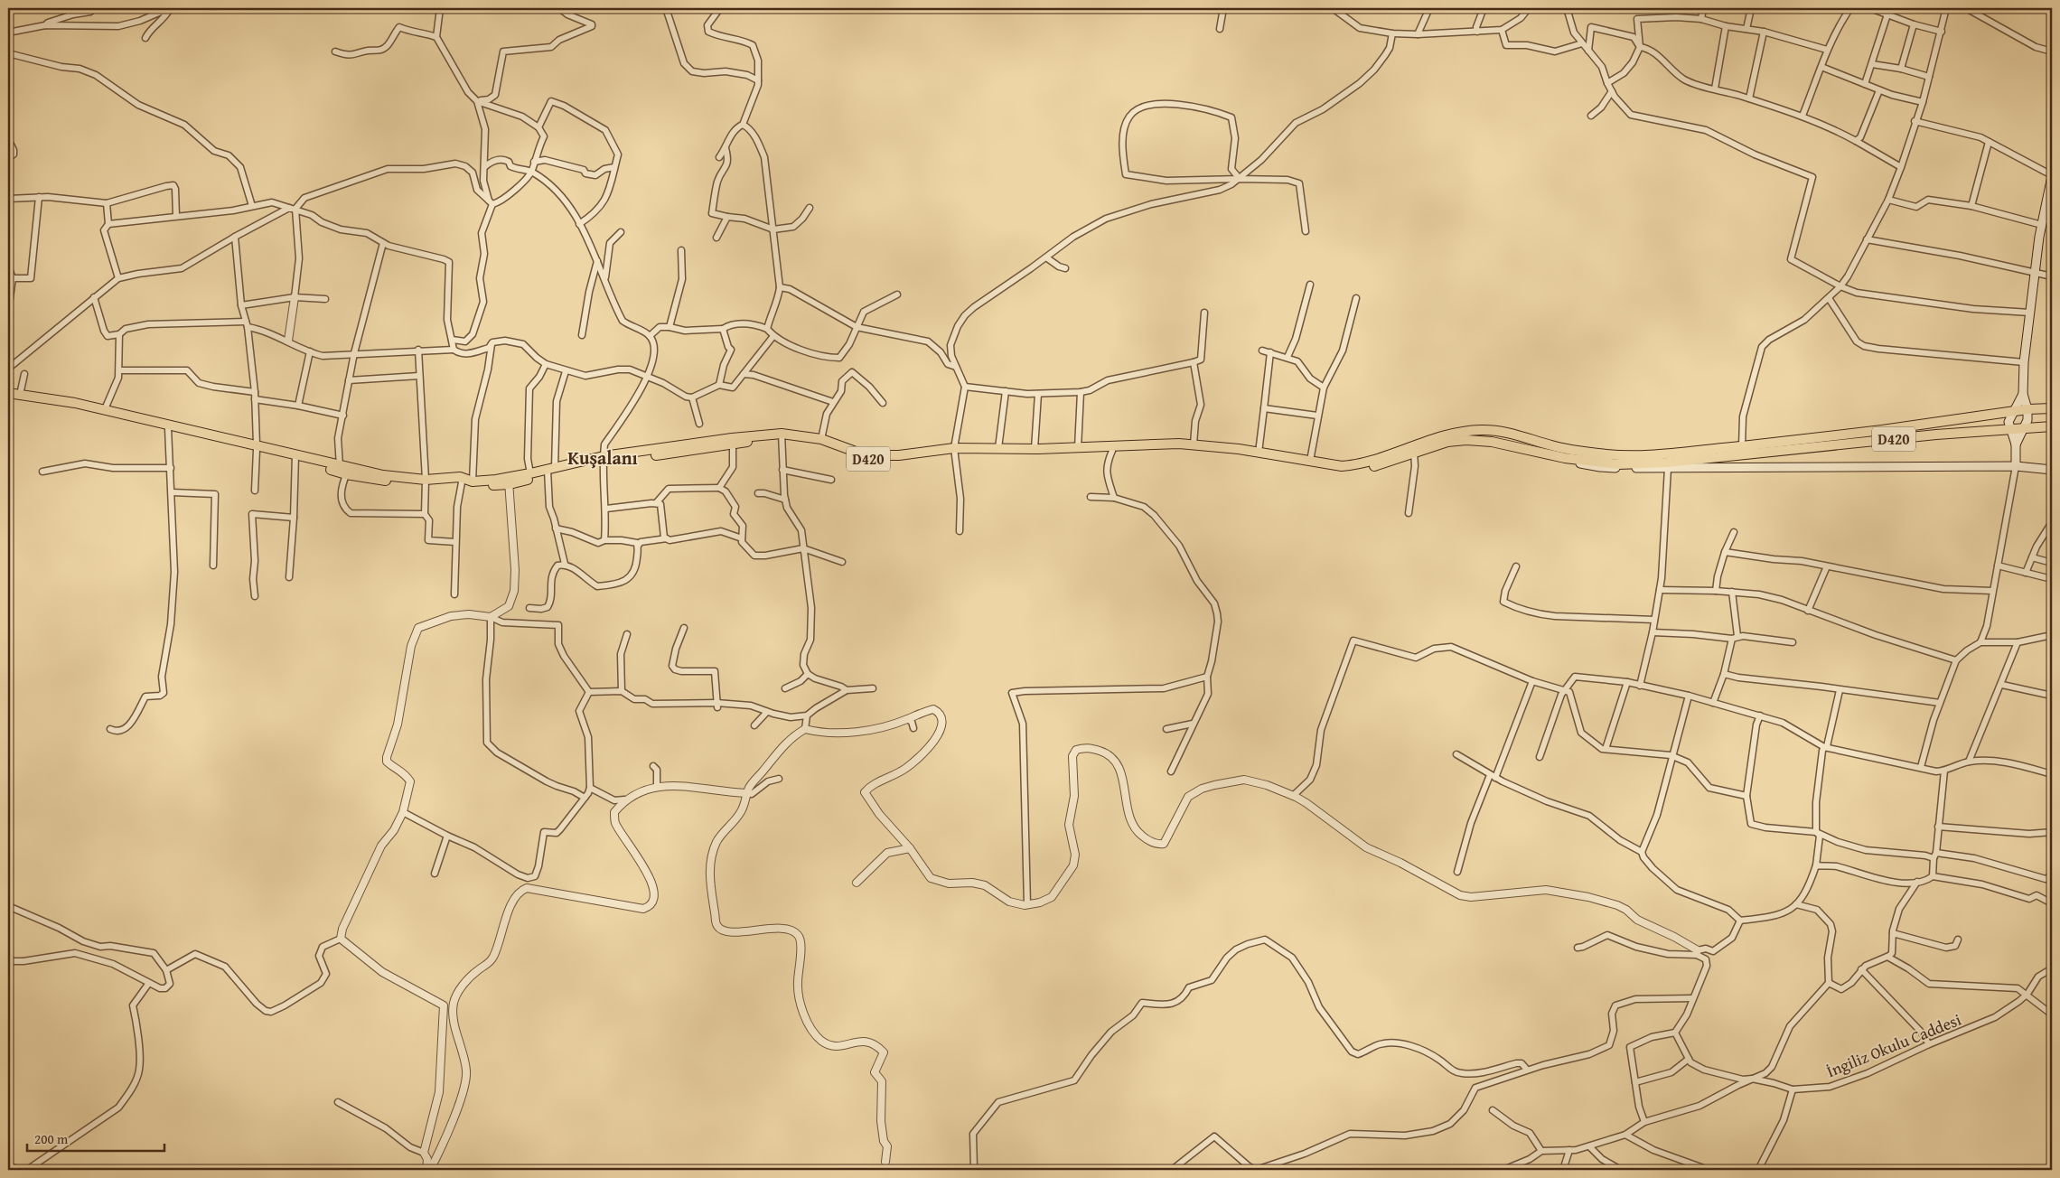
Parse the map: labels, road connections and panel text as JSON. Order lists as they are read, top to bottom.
{
  "streets": {
    "main road": ["D420"],
    "street": ["İngiliz Okulu Caddesi"]
  },
  "districts": ["Kuşalanı"],
  "scale_bar": "200 m"
}
